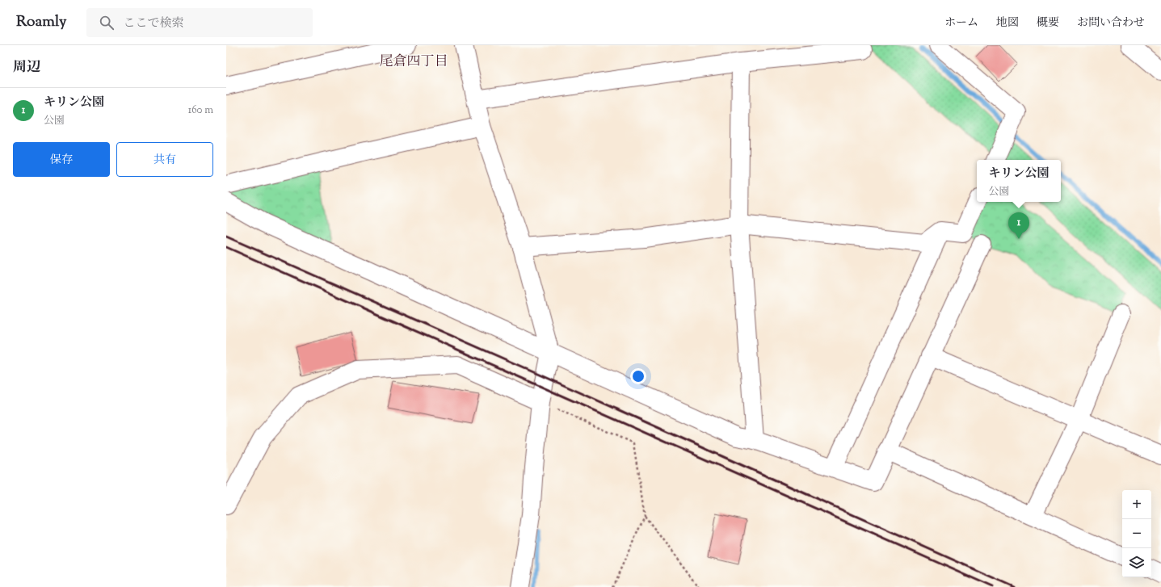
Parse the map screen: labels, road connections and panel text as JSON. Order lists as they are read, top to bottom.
{
  "districts": ["尾倉四丁目"],
  "page": {
    "header": "Roamly",
    "search": "ここで検索",
    "nav": [
      "ホーム",
      "地図",
      "概要",
      "お問い合わせ"
    ],
    "heading": "周辺",
    "list": [
      {
        "mark": "1",
        "name": "キリン公園",
        "note": "公園",
        "value": "160 m"
      }
    ],
    "buttons": ["保存", "共有"],
    "popup": ["キリン公園", "公園"],
    "pins": "1",
    "map_buttons": ["+", "−"]
  }
}
